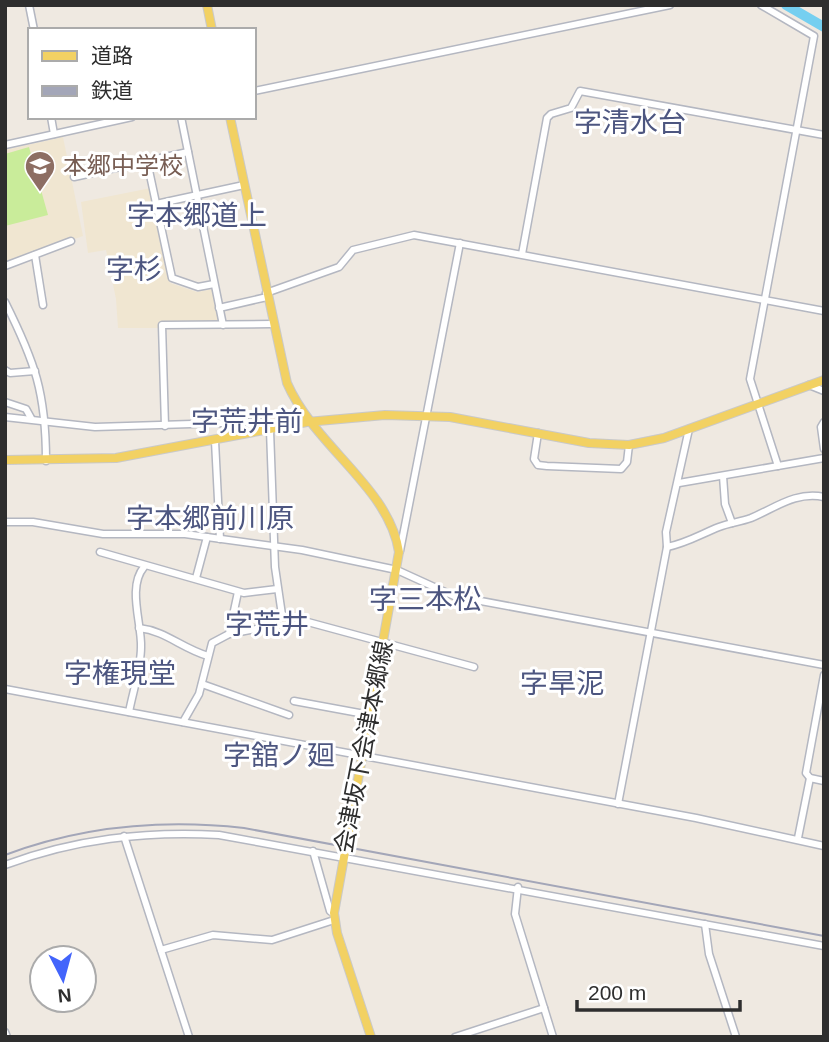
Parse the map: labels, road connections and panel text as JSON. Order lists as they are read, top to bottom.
{
  "streets": {
    "main road": ["会津坂下会津本郷線"]
  },
  "districts": [
    "字清水台",
    "字本郷道上",
    "字杉",
    "字荒井前",
    "字本郷前川原",
    "字三本松",
    "字荒井",
    "字権現堂",
    "字旱泥",
    "字舘ノ廻"
  ],
  "places": {
    "school or university": ["本郷中学校"]
  },
  "legend": ["道路", "鉄道"],
  "scale_bar": "200 m",
  "north": "bottom"
}
